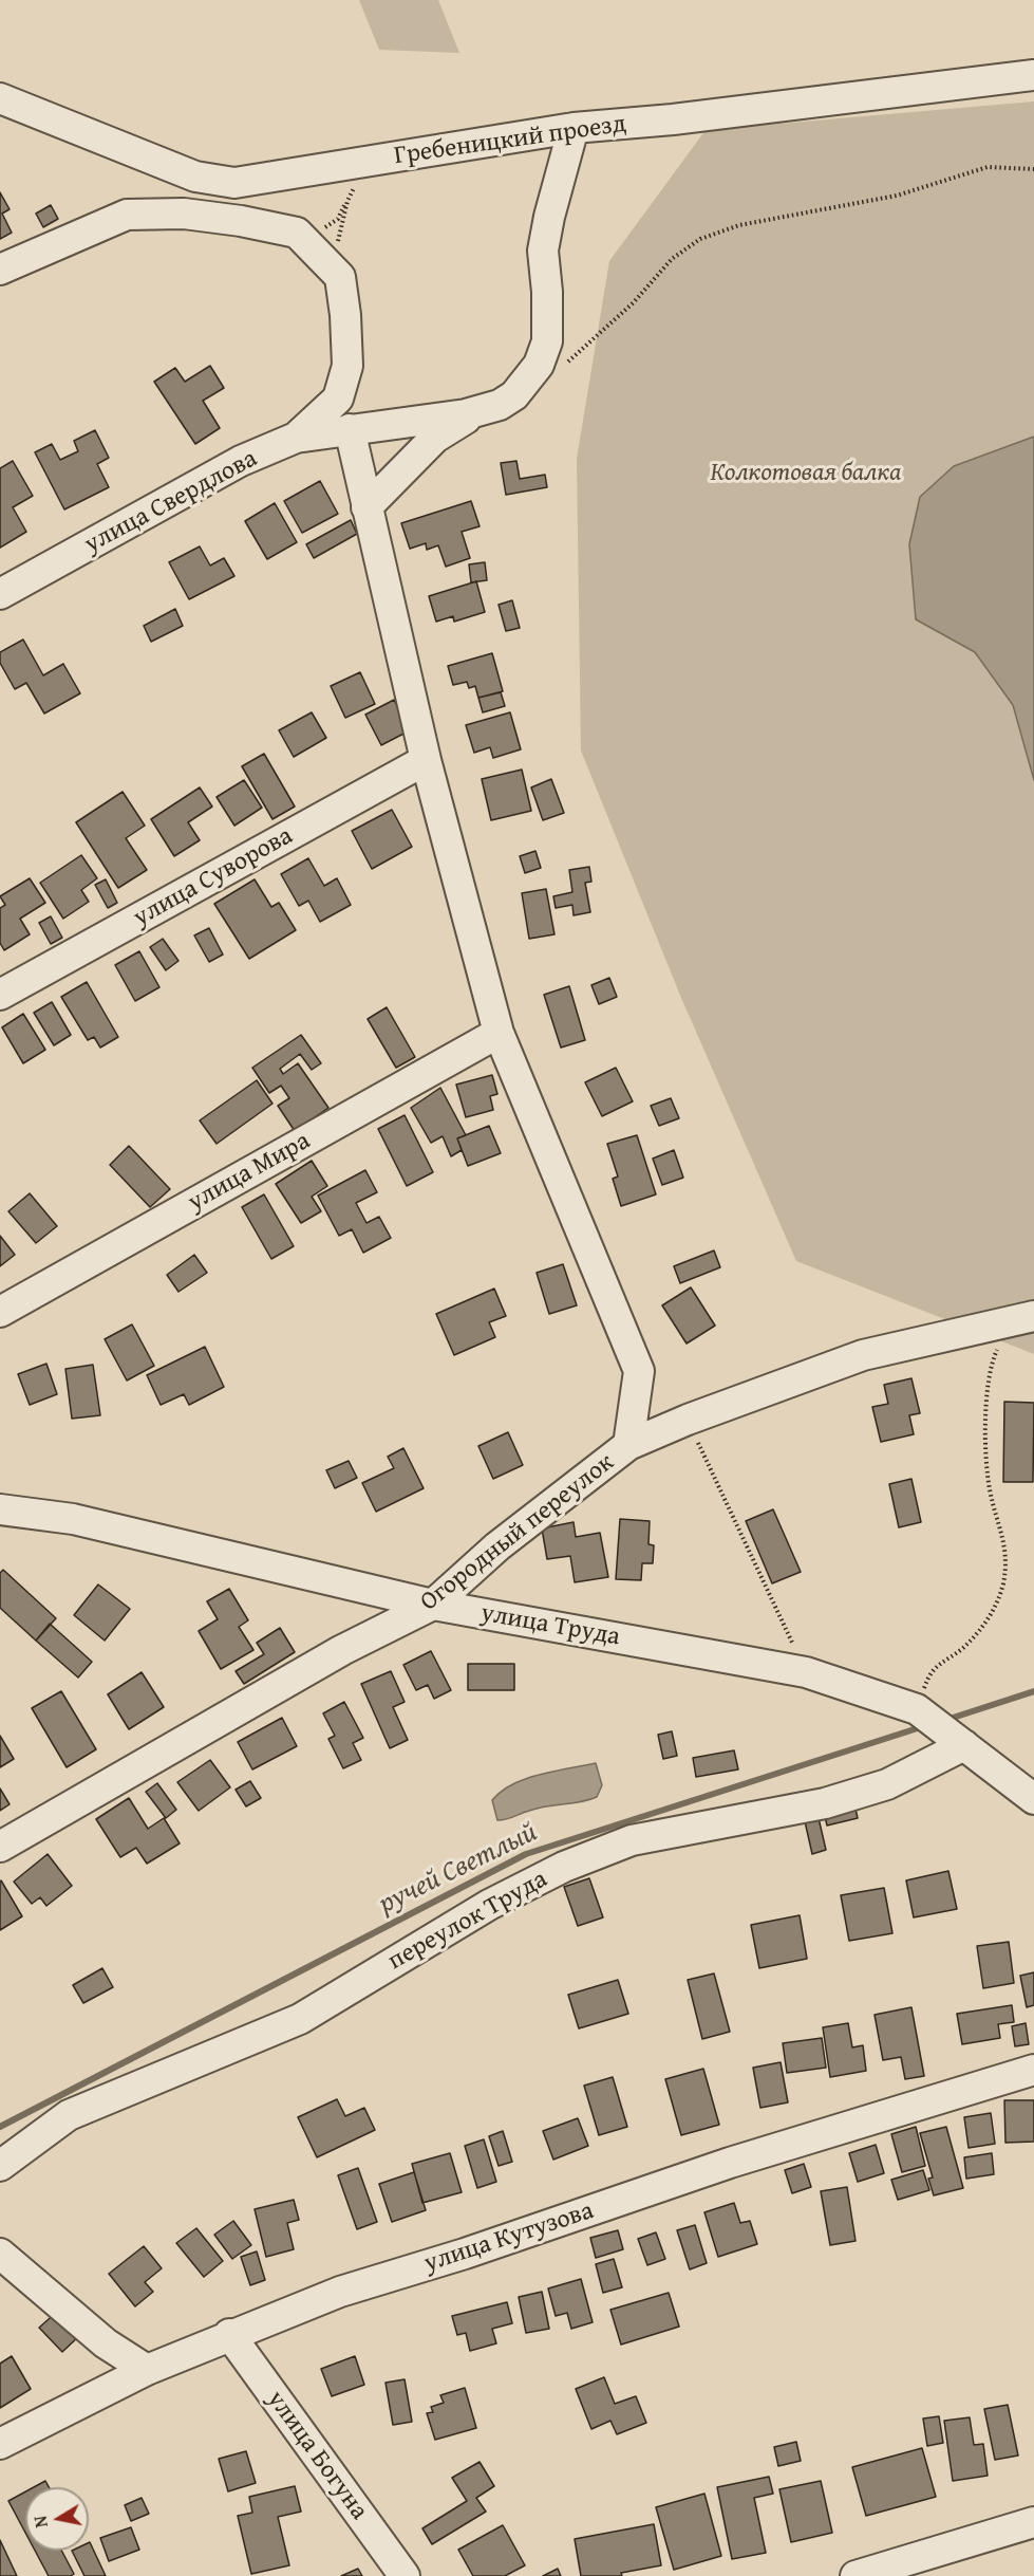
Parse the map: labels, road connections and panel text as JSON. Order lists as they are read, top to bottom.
{
  "streets": {
    "street": [
      "Гребеницкий проезд",
      "улица Свердлова",
      "улица Суворова",
      "улица Мира",
      "Огородный переулок",
      "улица Труда",
      "переулок Труда",
      "улица Кутузова",
      "улица Богуна"
    ]
  },
  "crossings": [
    ["Огородный переулок", "улица Труда"],
    ["улица Труда", "переулок Труда"],
    ["улица Кутузова", "улица Богуна"]
  ],
  "water": ["ручей Светлый"],
  "parks": ["Колкотовая балка"],
  "north": "left"
}
